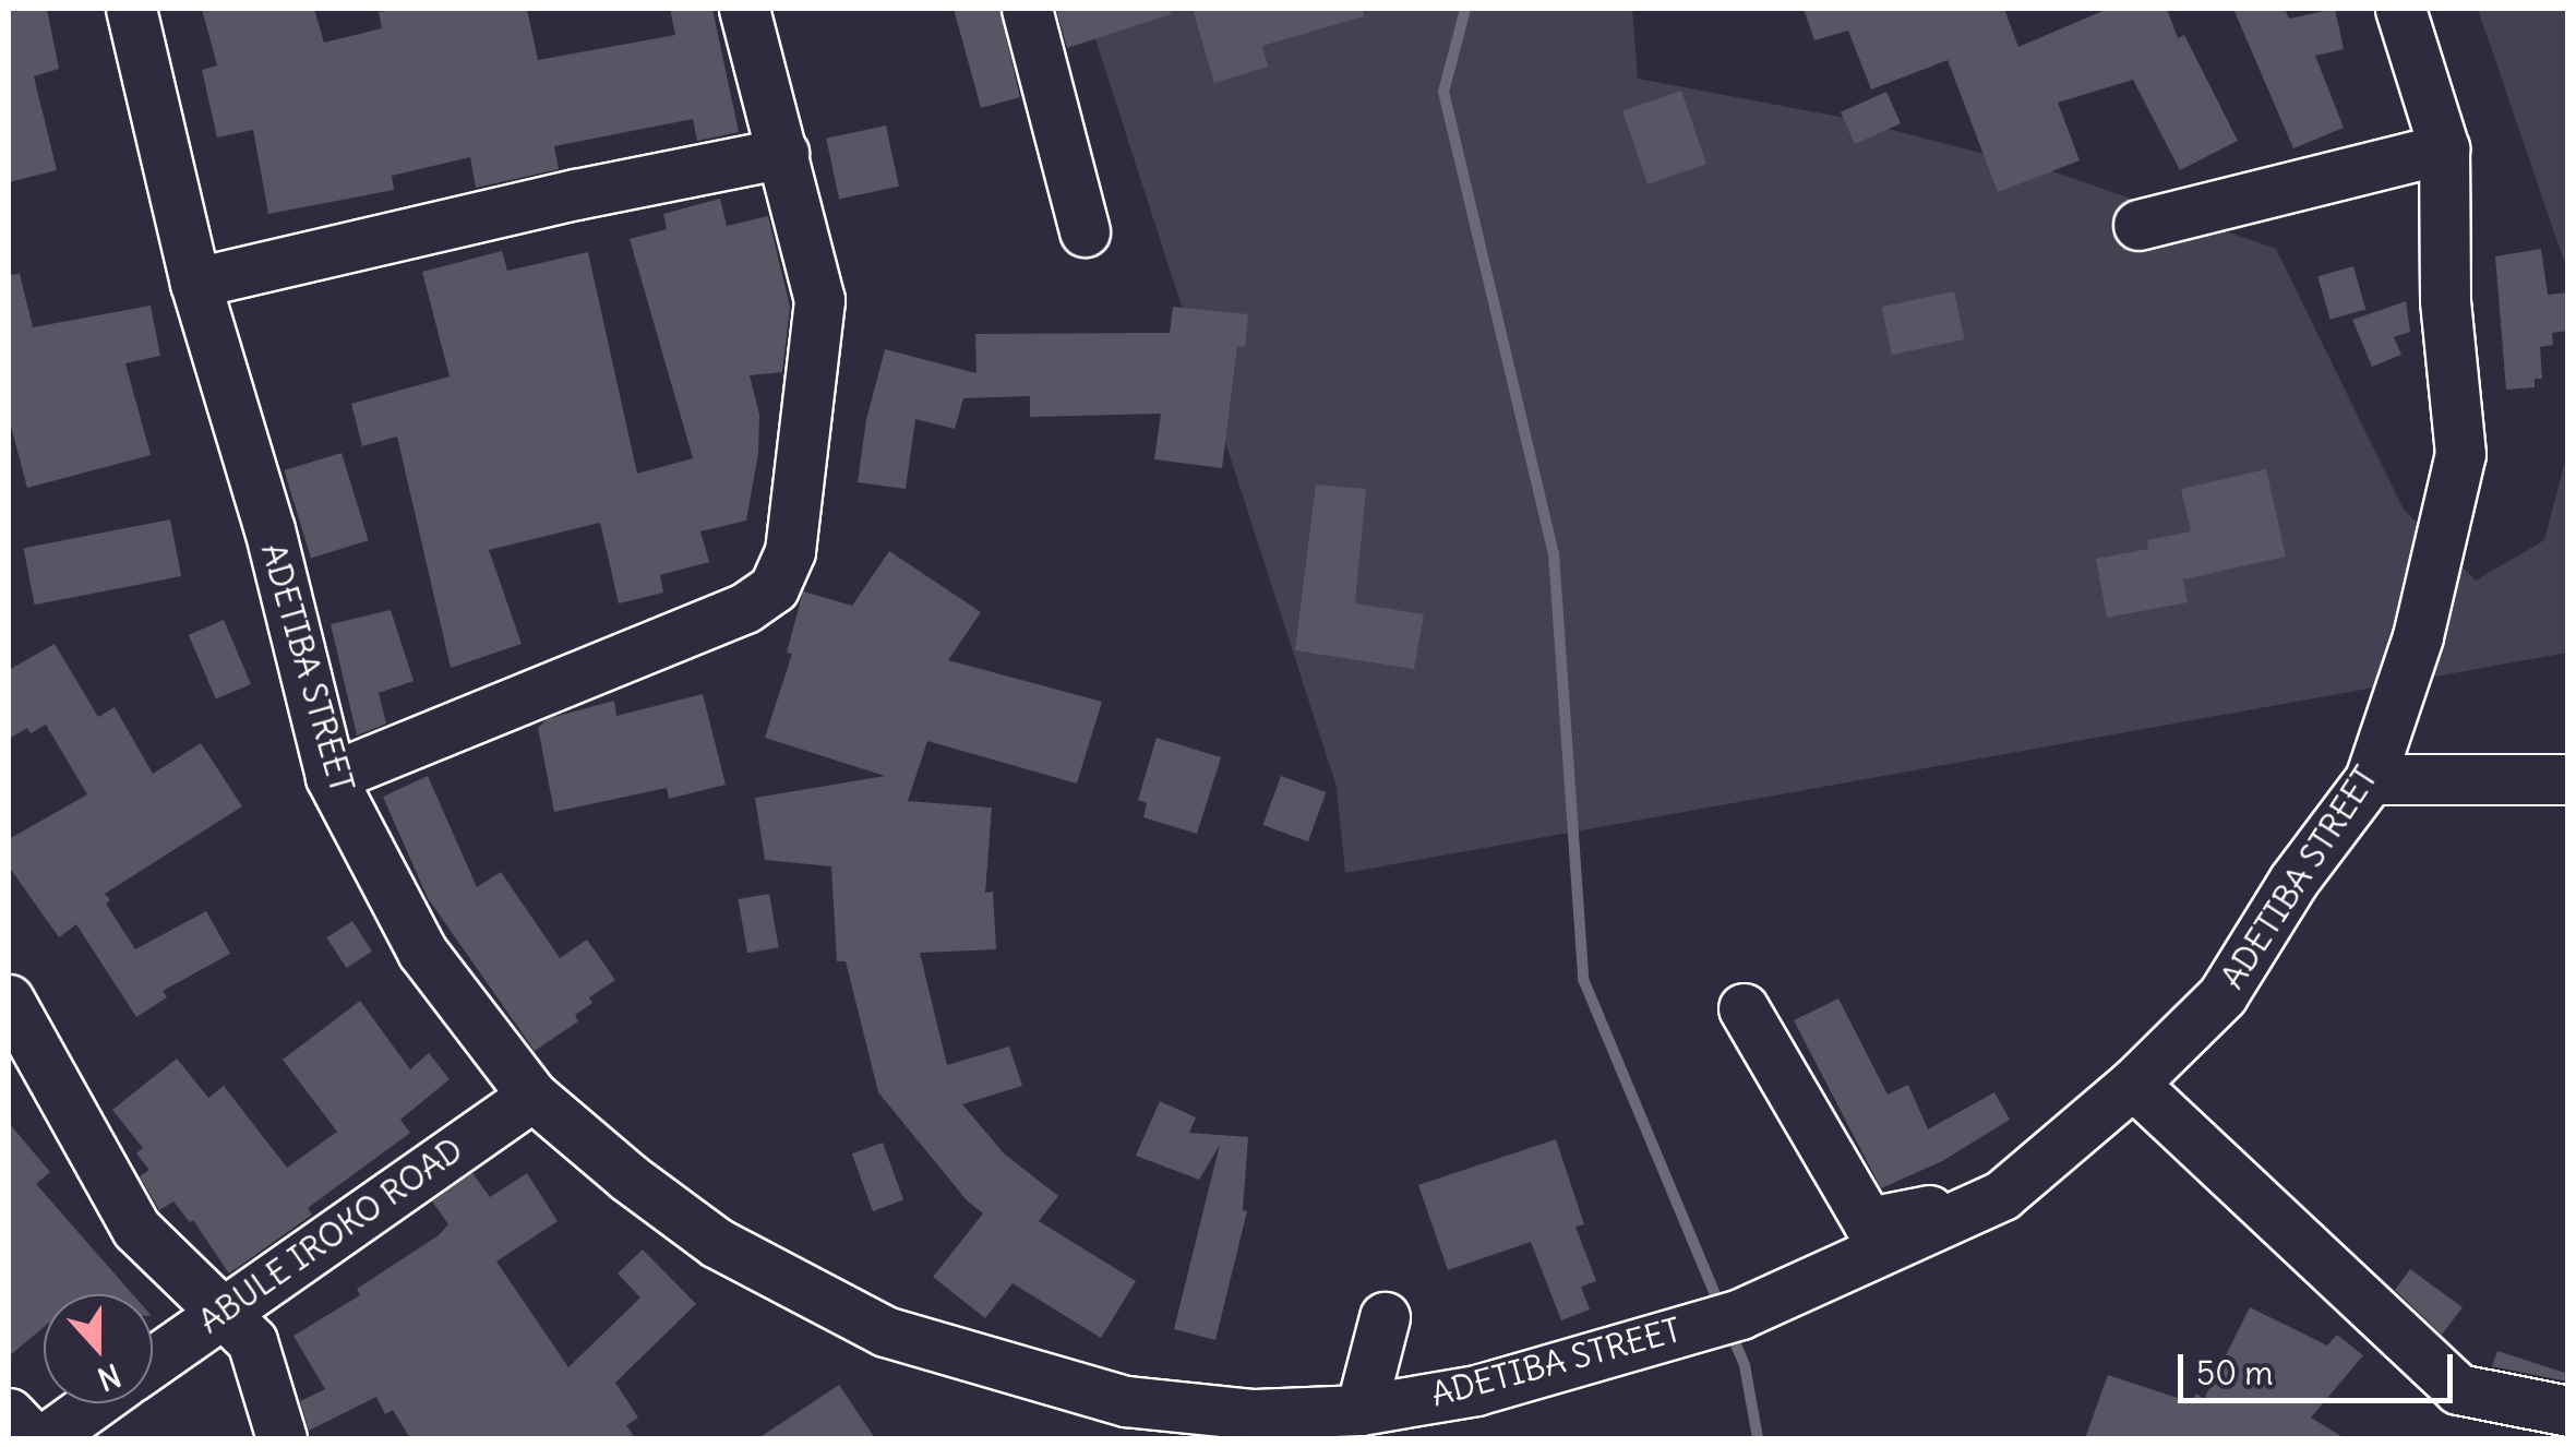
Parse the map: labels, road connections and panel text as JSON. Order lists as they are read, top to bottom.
{
  "streets": {
    "street": ["ADETIBA STREET", "ABULE IROKO ROAD"]
  },
  "crossings": [
    ["ADETIBA STREET", "ABULE IROKO ROAD"]
  ],
  "scale_bar": "50 m",
  "north": "bottom"
}
